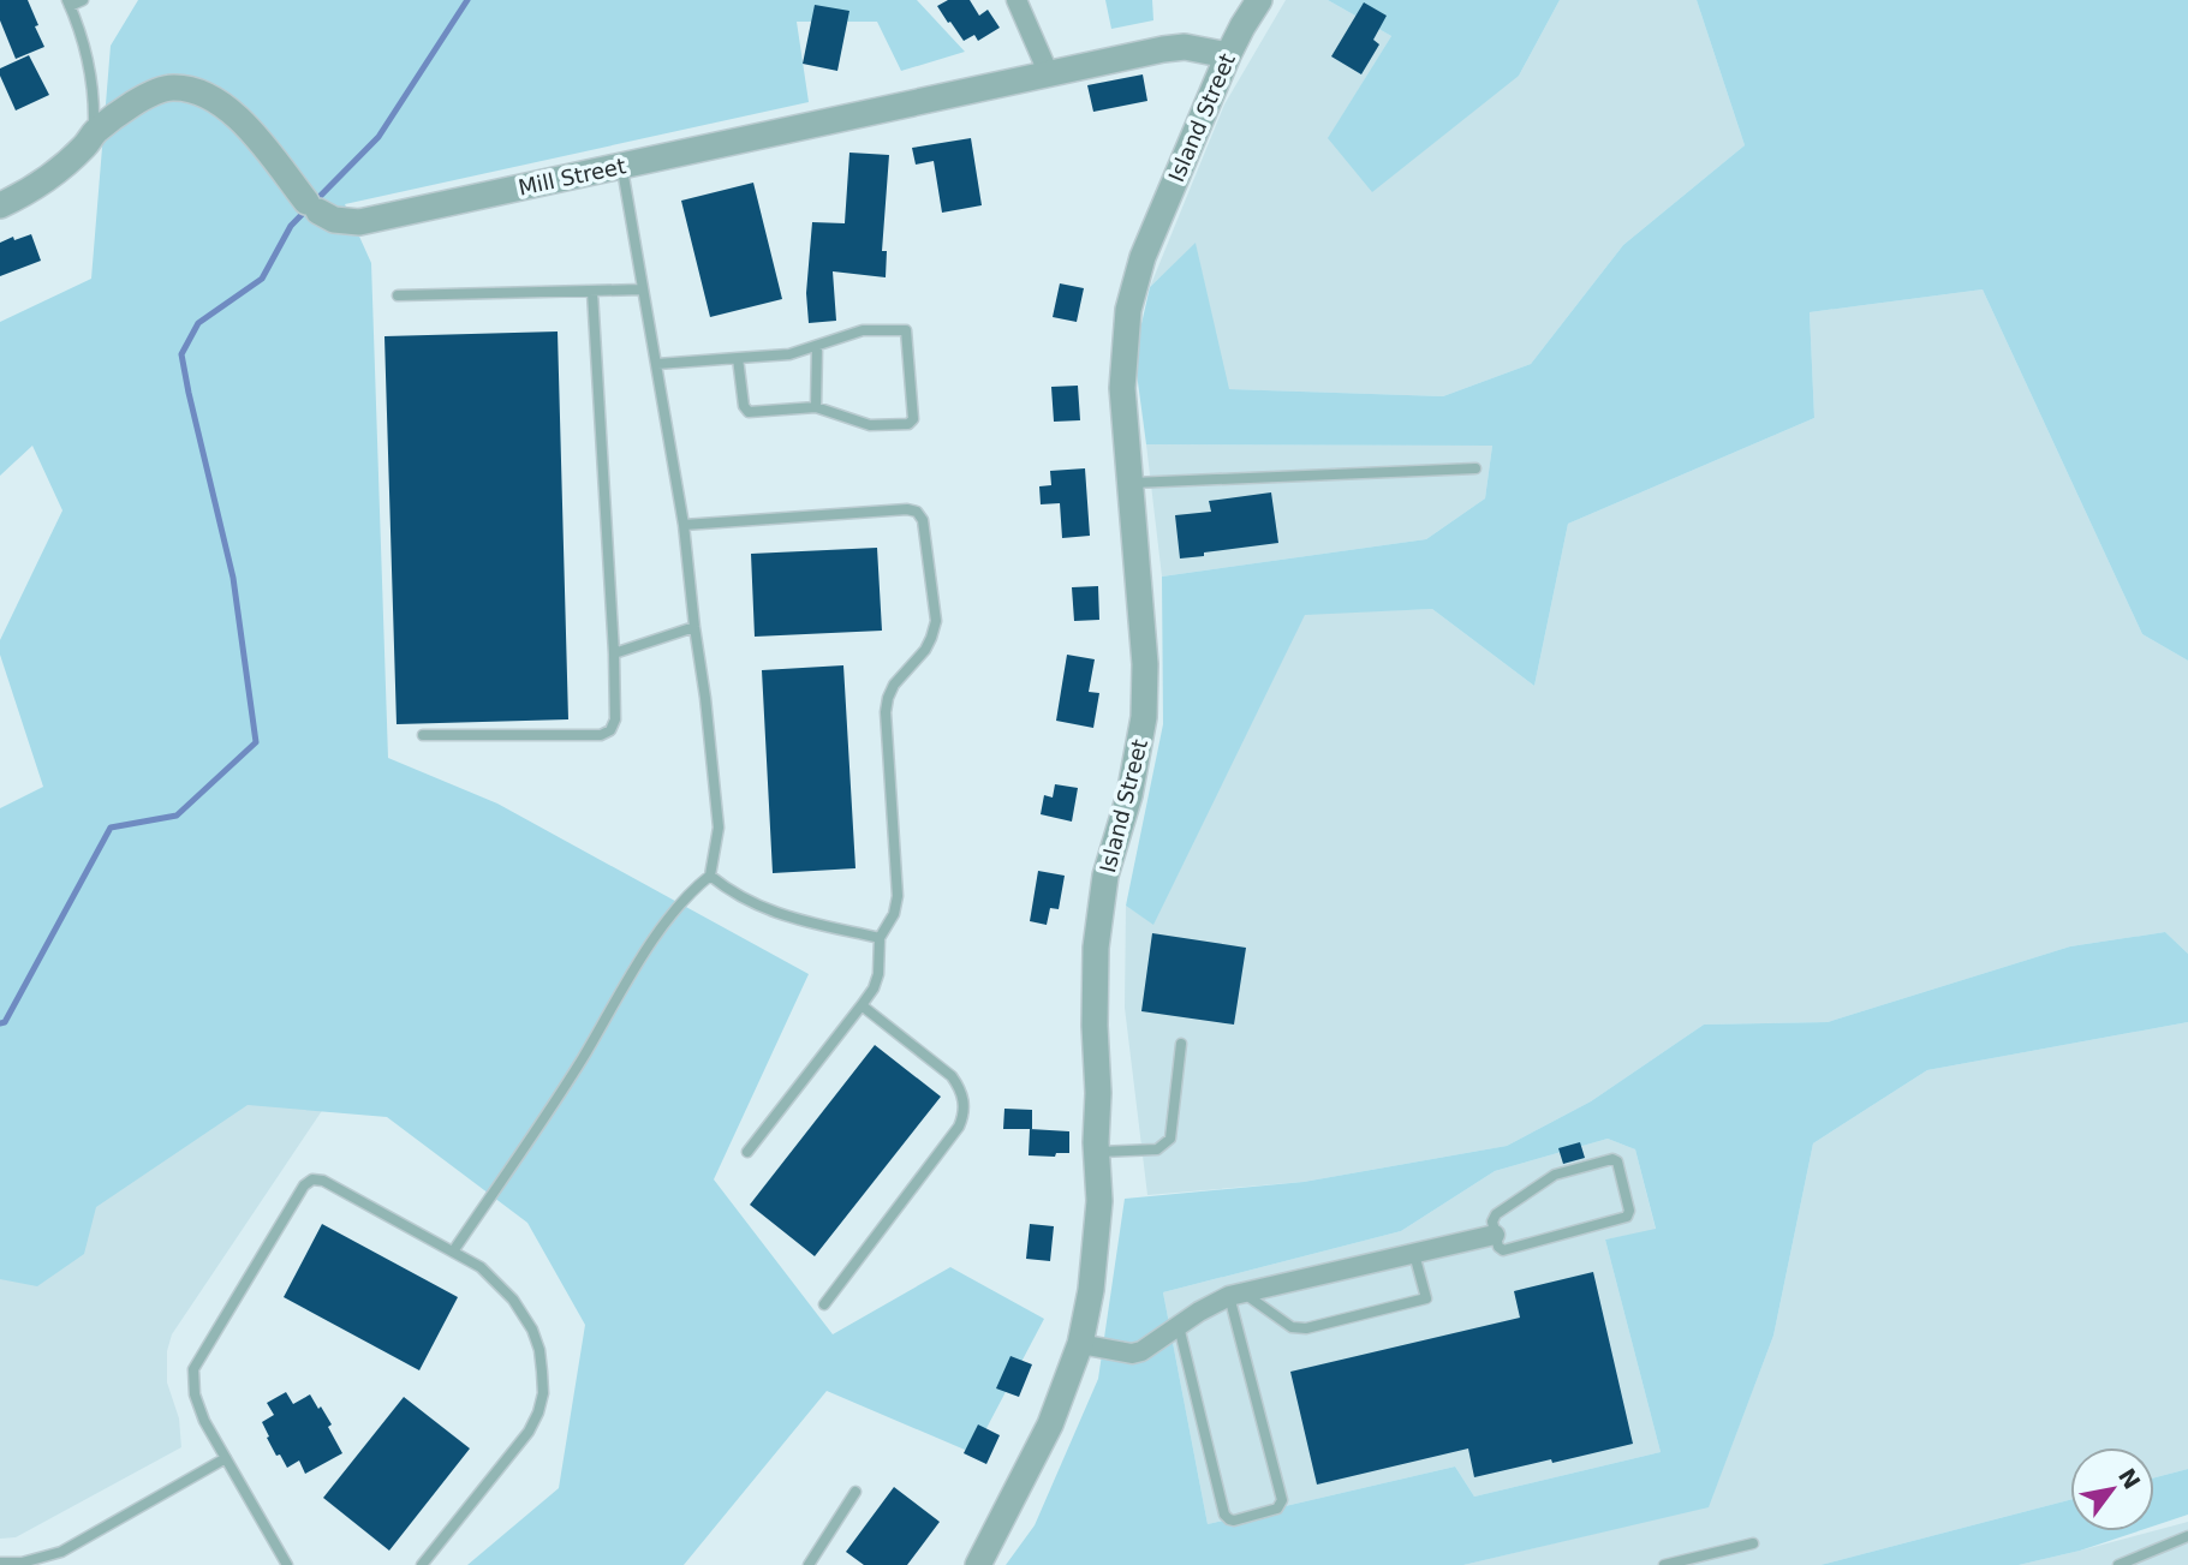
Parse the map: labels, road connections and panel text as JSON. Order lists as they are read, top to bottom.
{
  "streets": {
    "street": ["Island Street", "Mill Street"]
  },
  "crossings": [
    ["Island Street", "Mill Street"]
  ],
  "north": "top right"
}
